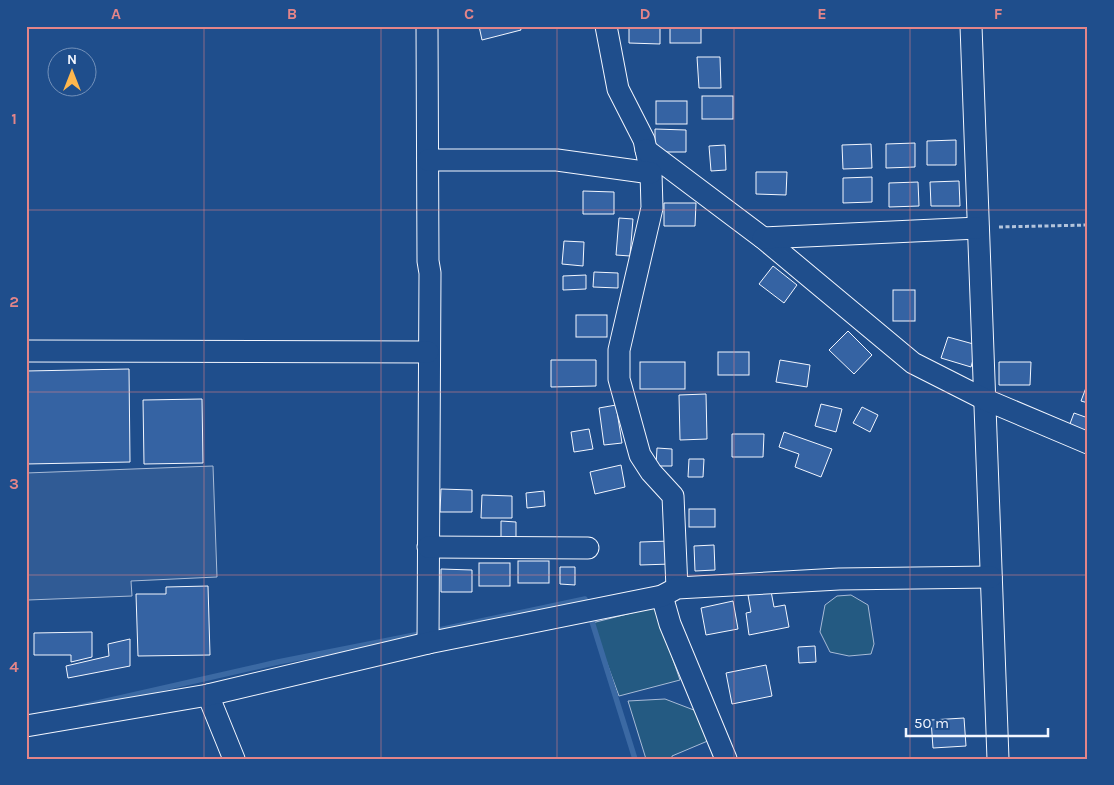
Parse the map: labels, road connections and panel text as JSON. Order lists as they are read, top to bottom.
{
  "scale_bar": "50 m",
  "north": "top",
  "grid": {
    "columns": [
      "A",
      "B",
      "C",
      "D",
      "E",
      "F"
    ],
    "rows": [
      "1",
      "2",
      "3",
      "4"
    ]
  }
}
